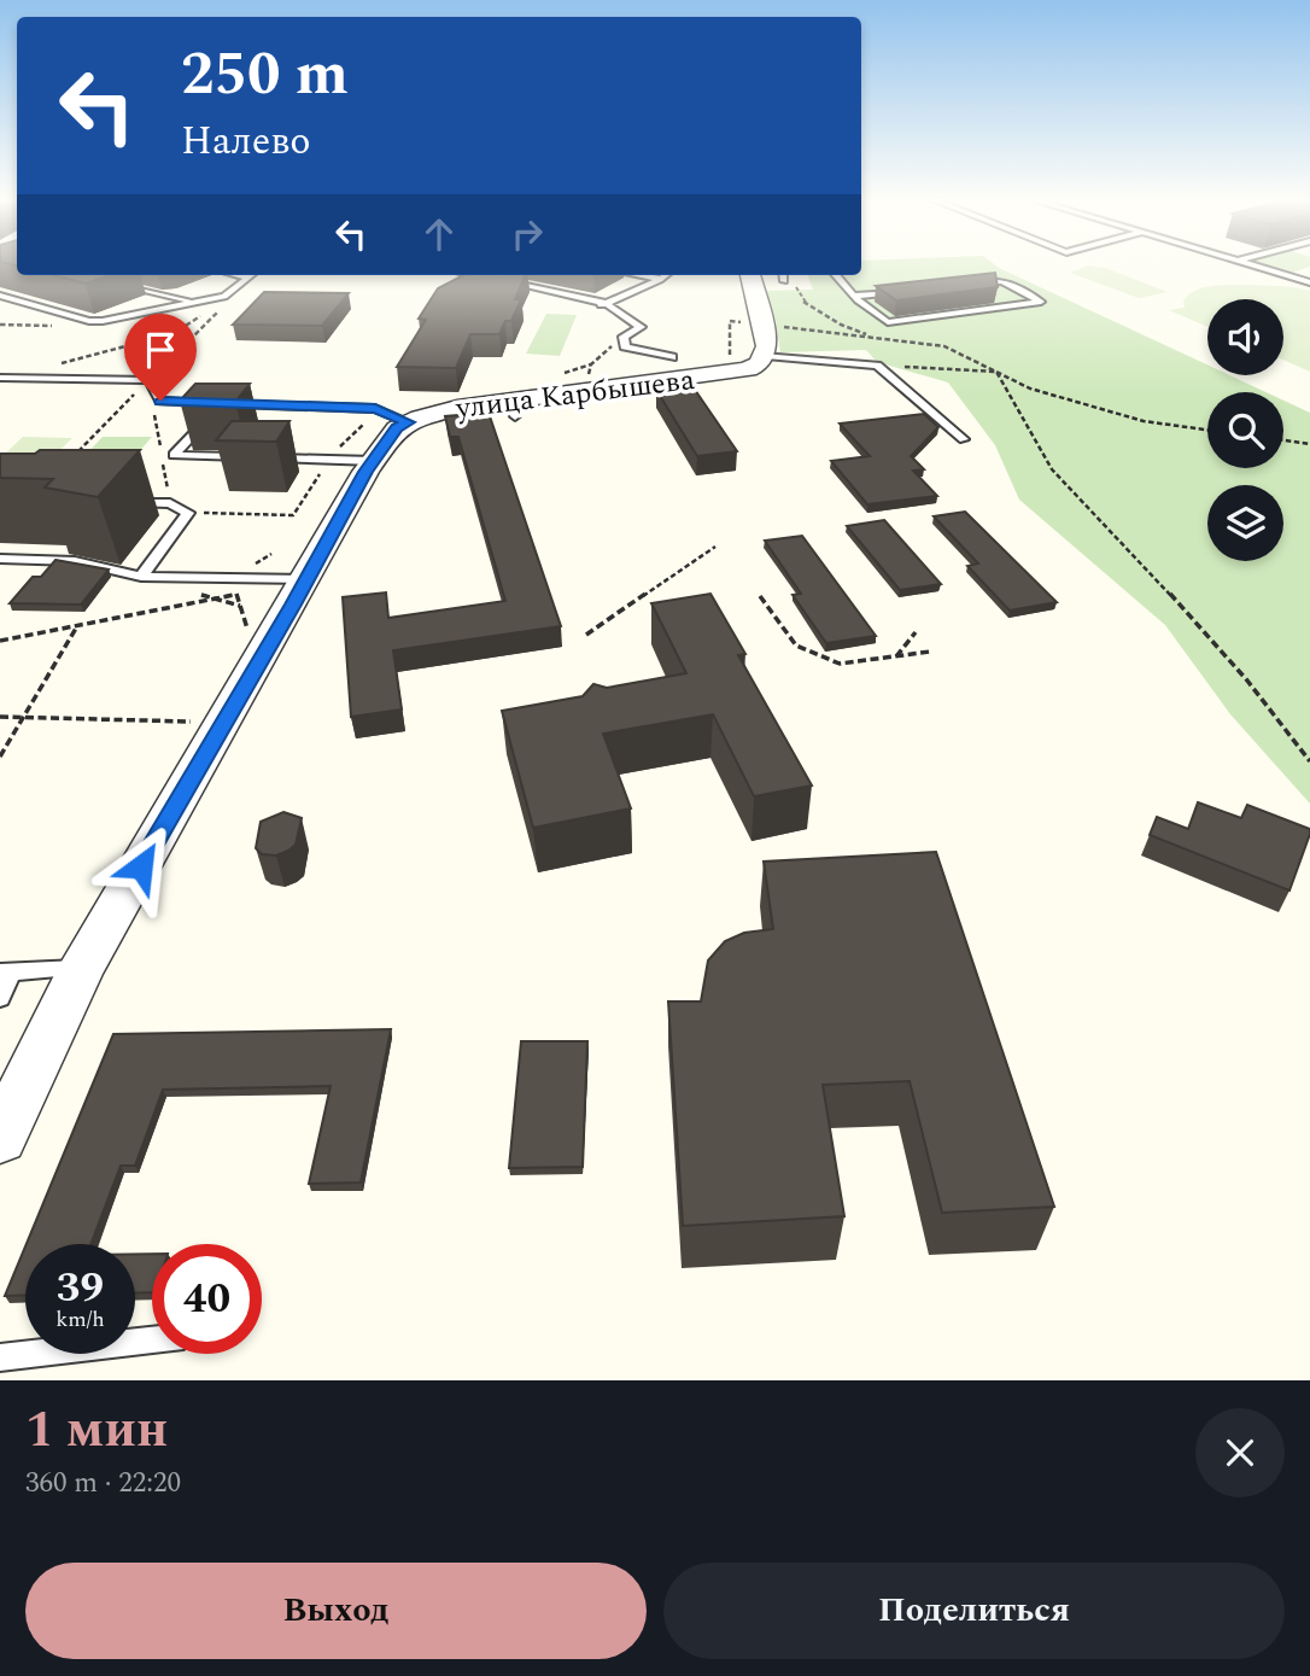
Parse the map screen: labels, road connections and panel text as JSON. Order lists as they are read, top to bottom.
{
  "streets": {
    "street": ["улица Карбышева"]
  },
  "page": {
    "turn": ["250 m", "Налево"],
    "speed": "39 km/h",
    "limit": "40",
    "heading": ["1 мин", "360 m · 22:20"],
    "buttons": ["Выход", "Поделиться"]
  }
}
